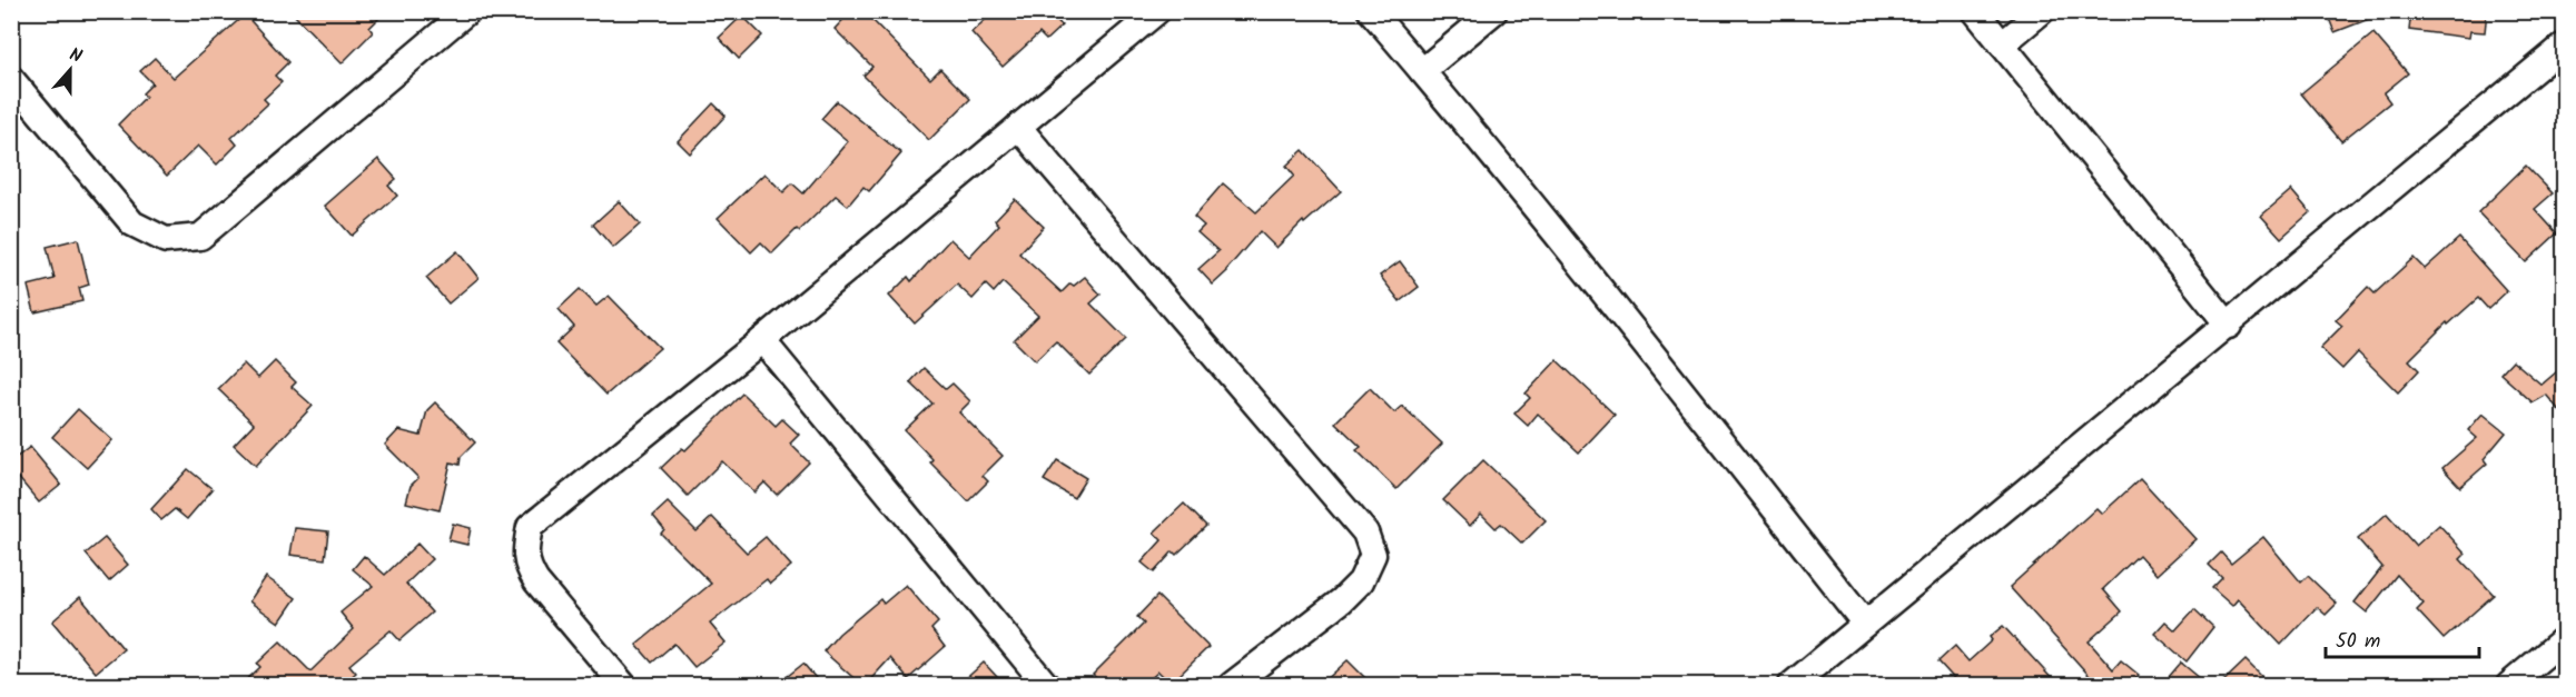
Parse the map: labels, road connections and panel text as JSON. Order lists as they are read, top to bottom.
{
  "scale_bar": "50 m",
  "north": "top"
}
